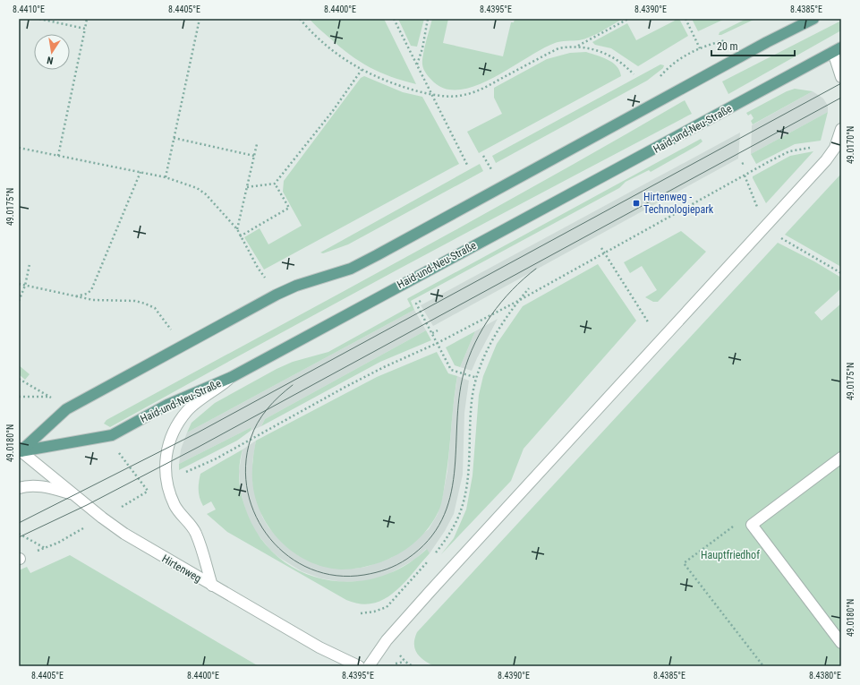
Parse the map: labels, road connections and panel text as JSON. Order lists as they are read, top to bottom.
{
  "streets": {
    "main road": ["Haid-und-Neu-Straße"],
    "street": ["Hirtenweg"]
  },
  "crossings": [
    ["Haid-und-Neu-Straße", "Hirtenweg"]
  ],
  "parks": ["Hauptfriedhof"],
  "places": {
    "transit": ["Hirtenweg - Technologiepark"]
  },
  "scale_bar": "20 m",
  "north": "bottom",
  "coordinates": [
    "8.4410°E",
    "8.4405°E",
    "8.4400°E",
    "8.4395°E",
    "8.4390°E",
    "8.4385°E",
    "49.0170°N",
    "49.0175°N",
    "49.0180°N",
    "8.4380°E"
  ]
}
